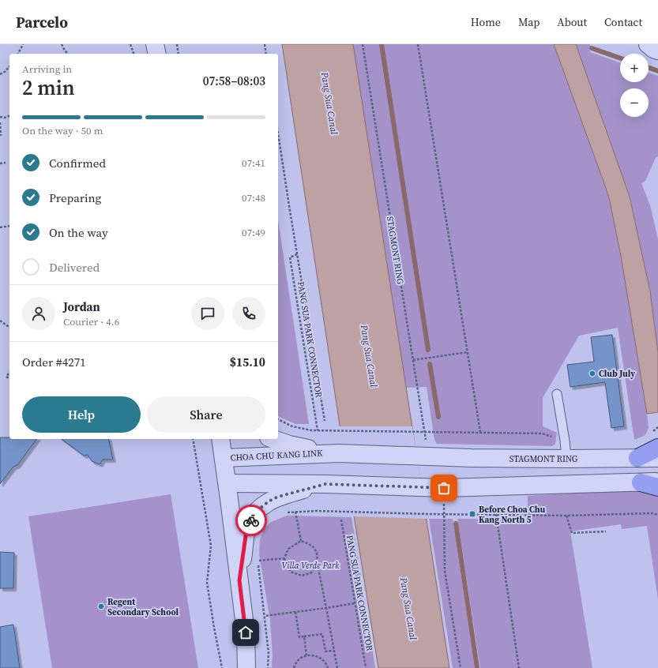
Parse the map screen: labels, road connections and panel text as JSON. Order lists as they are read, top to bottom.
{
  "streets": {
    "street": ["STAGMONT RING", "CHOA CHU KANG LINK"],
    "path": ["PANG SUA PARK CONNECTOR"]
  },
  "crossings": [
    ["STAGMONT RING", "CHOA CHU KANG LINK"]
  ],
  "water": ["Pang Sua Canal"],
  "parks": ["Villa Verde Park"],
  "places": {
    "other": ["Club July", "Regent Secondary School"],
    "transit": ["Before Choa Chu Kang North 5"]
  },
  "page": {
    "header": "Parcelo",
    "nav": [
      "Home",
      "Map",
      "About",
      "Contact"
    ],
    "map_buttons": ["+", "−"],
    "heading": ["2 min", "Arriving in", "07:58–08:03"],
    "panel": [
      "Jordan",
      "Courier · 4.6",
      "Order #4271",
      "$15.10"
    ],
    "bar": "On the way · 50 m",
    "list": [
      ["Confirmed", "07:41"],
      ["Preparing", "07:48"],
      ["On the way", "07:49"],
      "Delivered"
    ],
    "buttons": ["Help", "Share"]
  }
}
